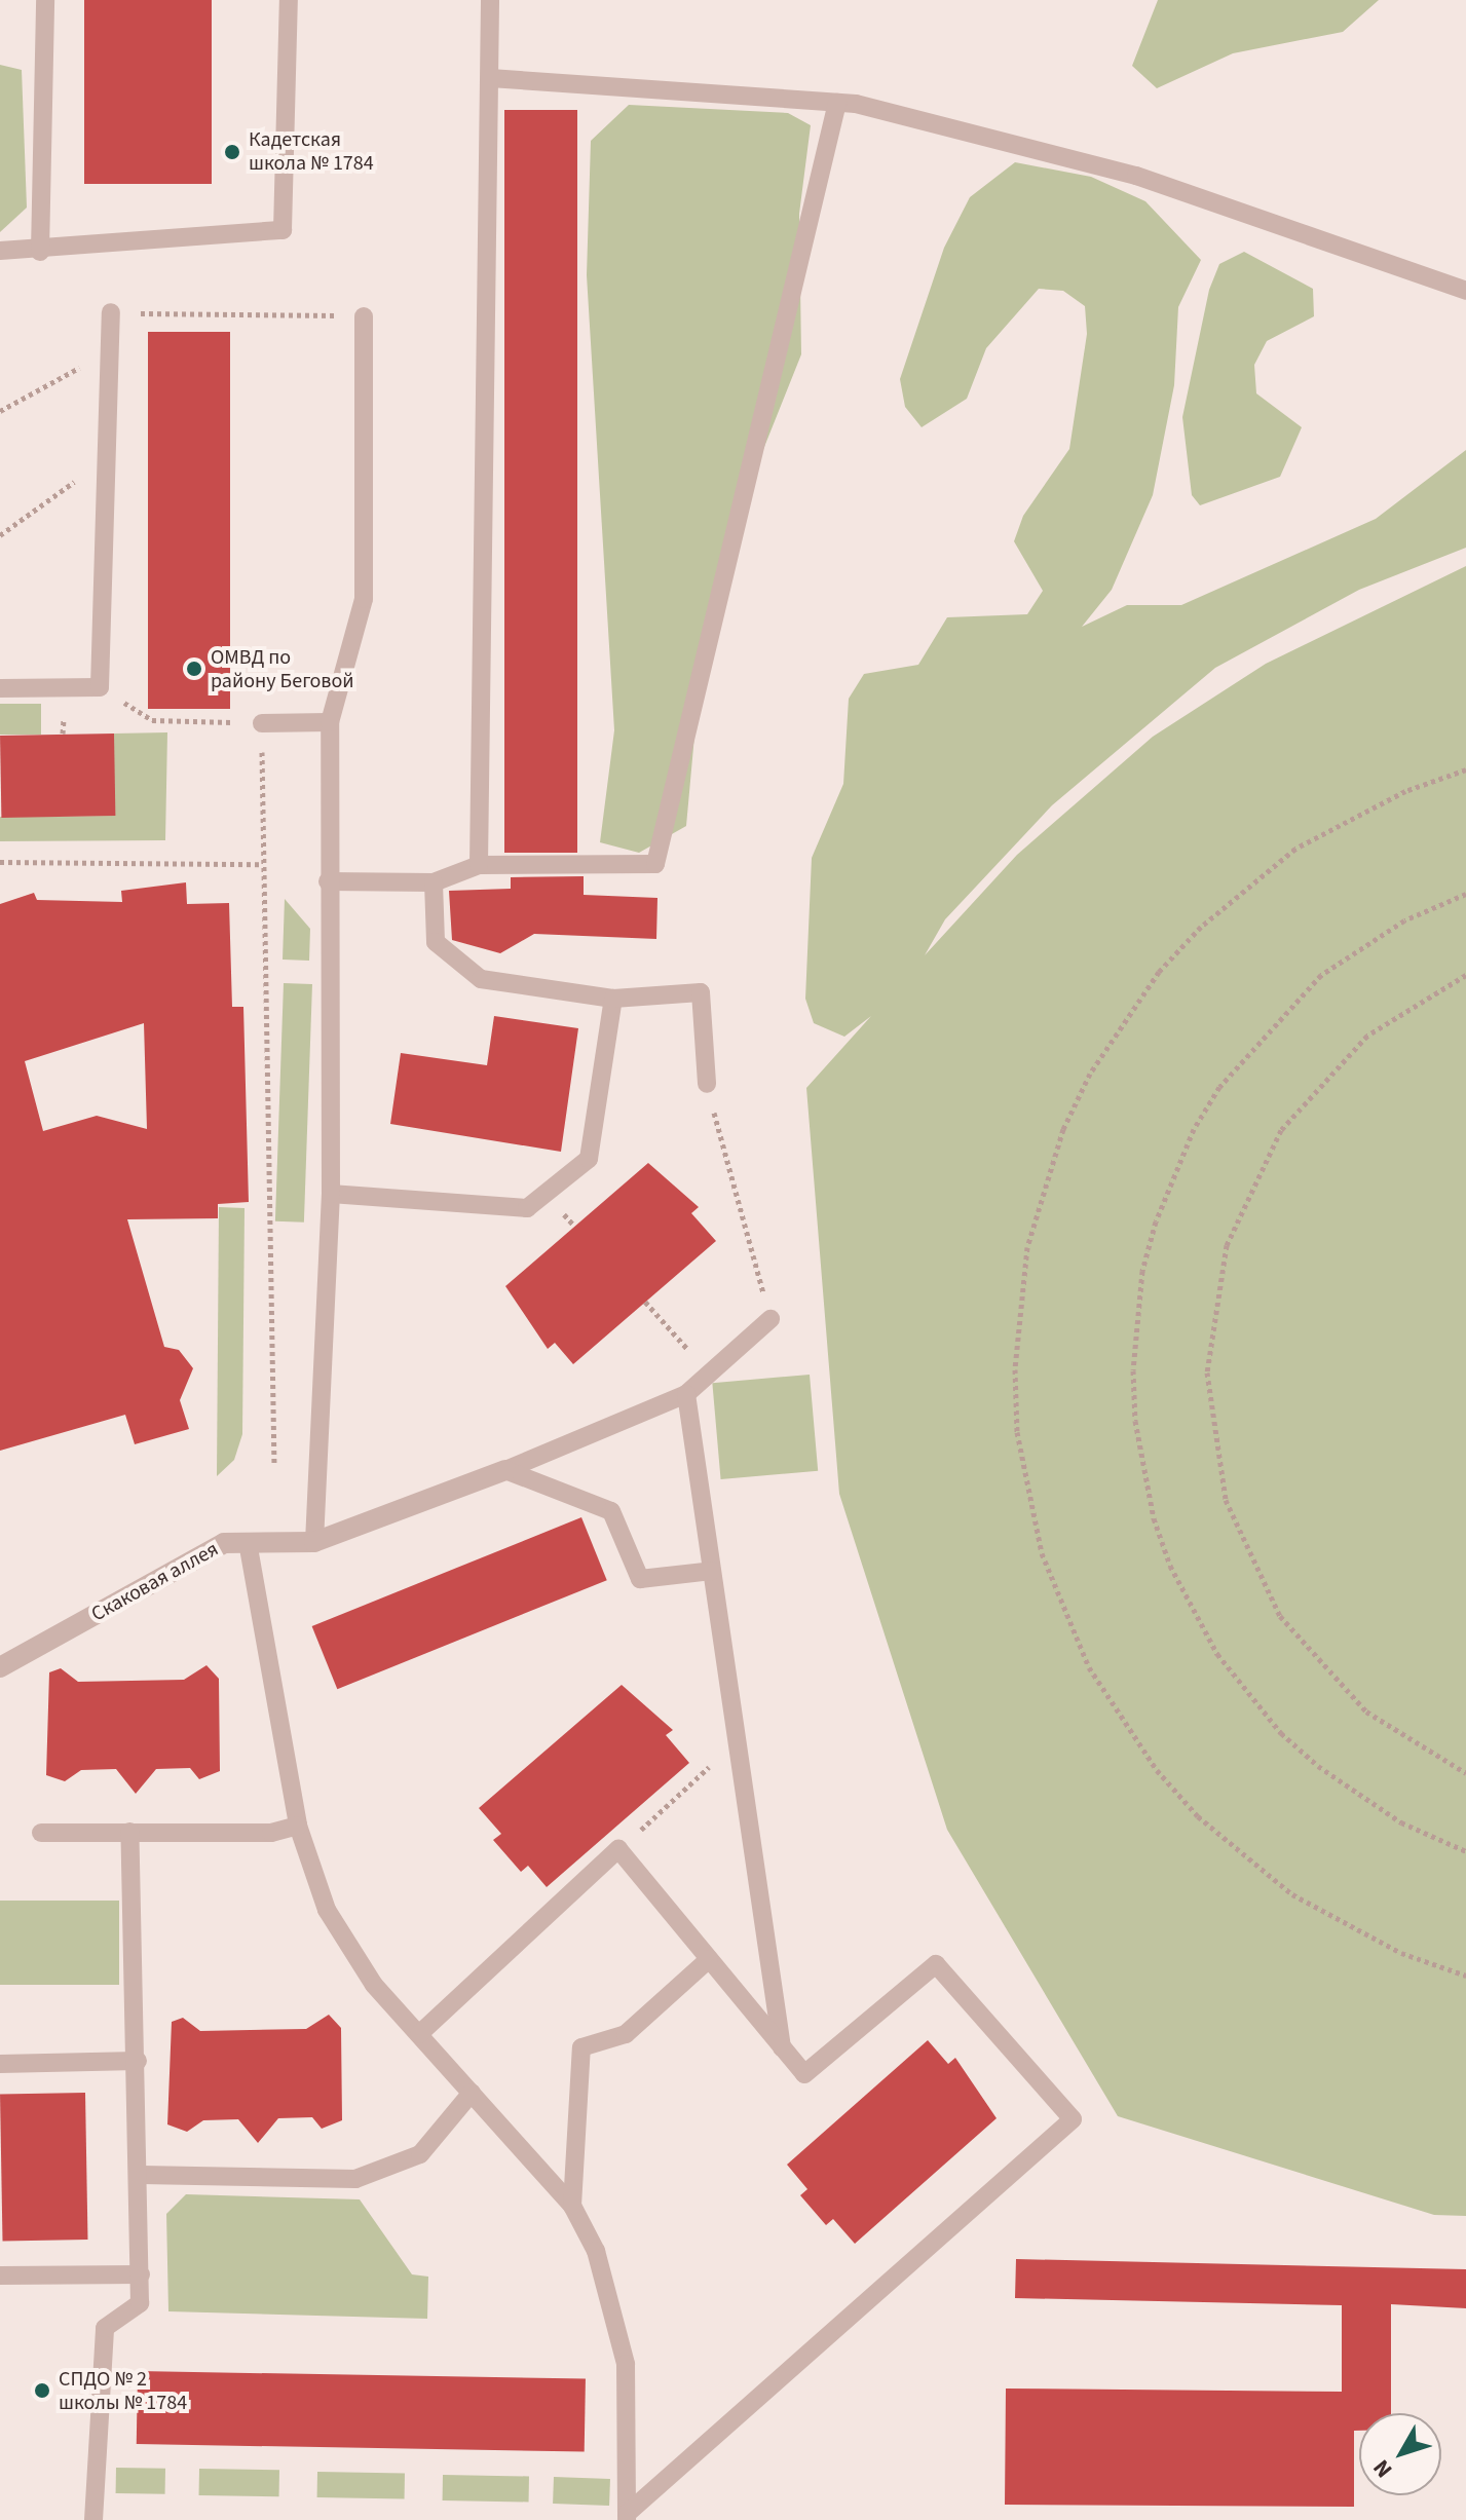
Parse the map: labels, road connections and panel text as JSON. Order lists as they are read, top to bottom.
{
  "streets": {
    "street": ["Скаковая аллея"]
  },
  "places": ["Кадетская школа № 1784", "ОМВД по району Беговой", "СПДО № 2 школы № 1784"],
  "north": "bottom left"
}
